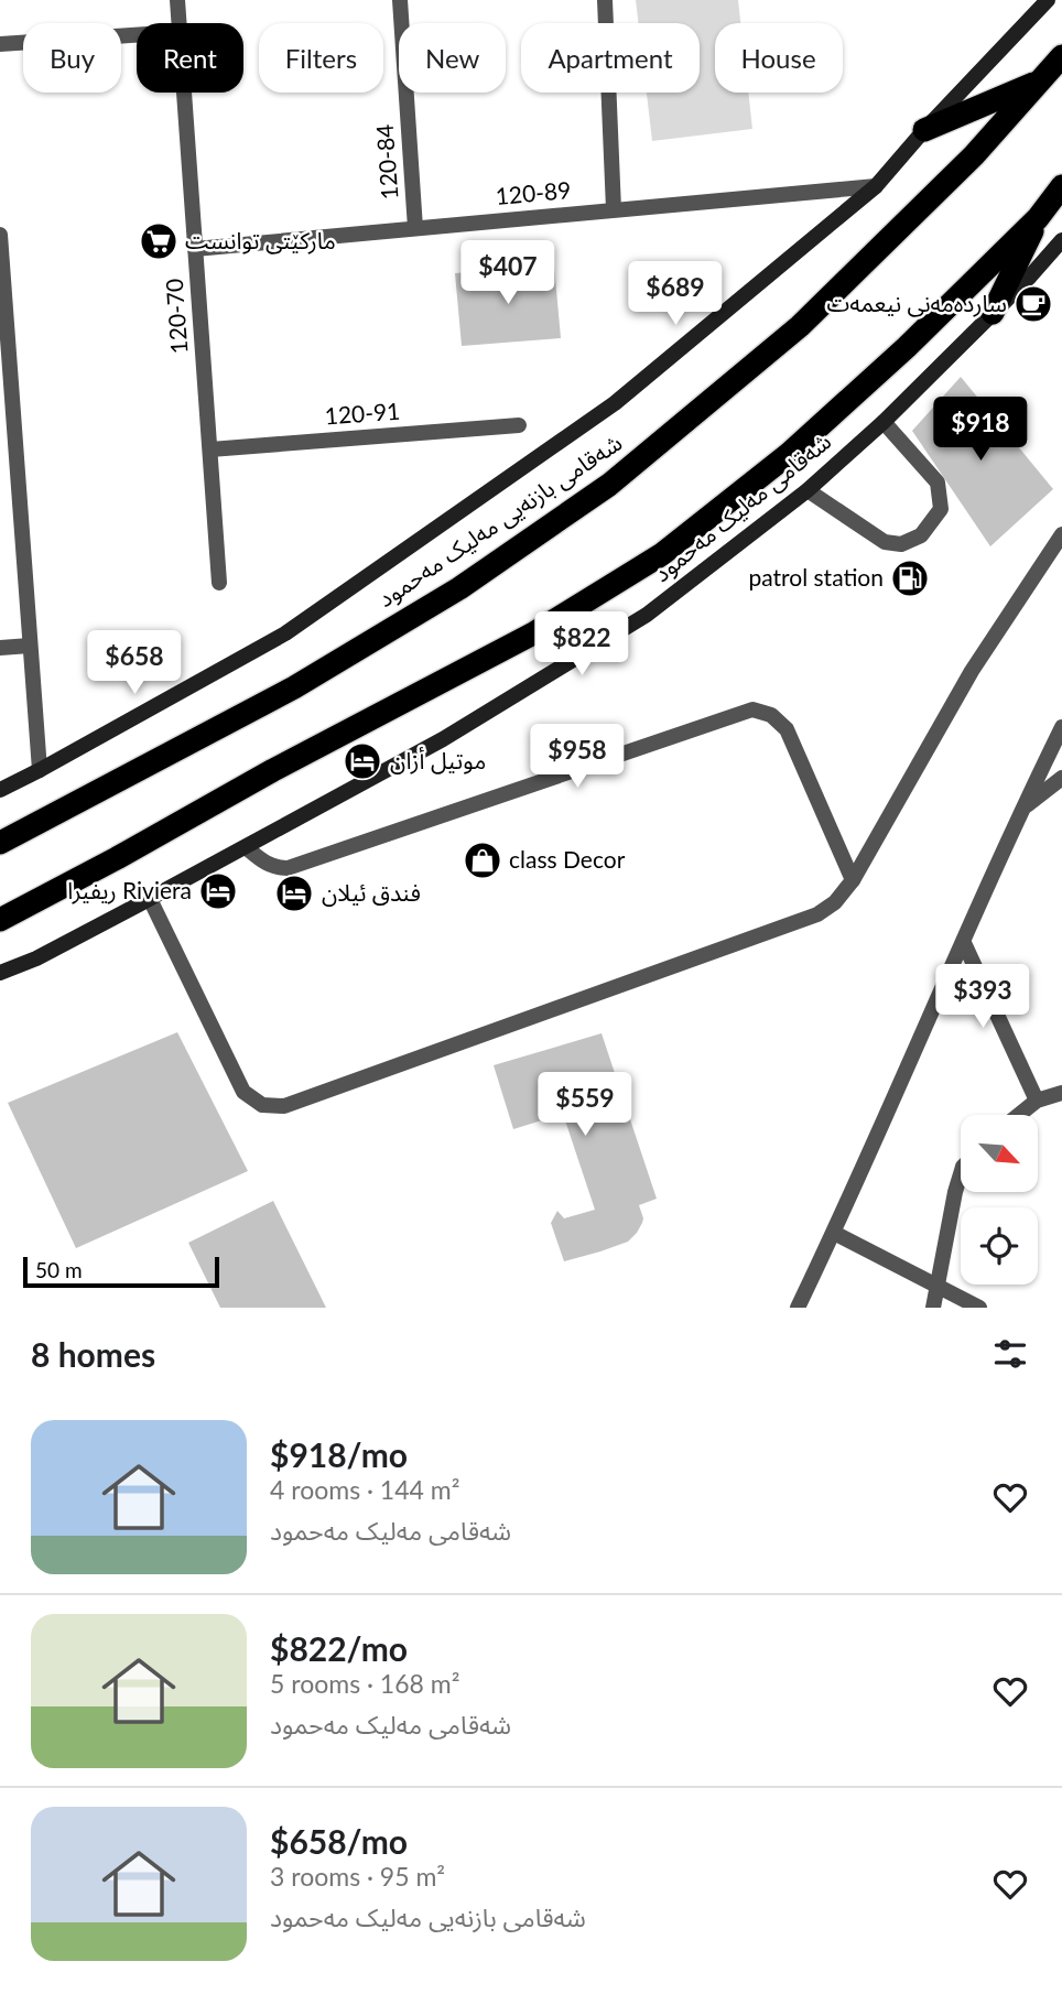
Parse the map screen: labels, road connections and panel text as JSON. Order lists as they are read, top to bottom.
{
  "streets": {
    "highway": ["شەقامی بازنەیی مەلیک مەحمود"],
    "main road": ["شەقامی مەلیک مەحمود"],
    "street": [
      "120-84",
      "120-89",
      "120-70",
      "120-91"
    ]
  },
  "crossings": [
    ["120-84", "120-89"],
    ["120-89", "120-70"],
    ["120-70", "120-91"]
  ],
  "places": {
    "supermarket": ["مارکێتی توانست"],
    "cafe": ["ساردەمەنی نیعمەت"],
    "fuel station": ["patrol station"],
    "hotel": ["موتيل أزان", "ریفیرا Riviera", "فندق ئيلان"],
    "shop": ["class Decor"]
  },
  "scale_bar": "50 m",
  "north": "bottom right",
  "page": {
    "chip": [
      "Buy",
      "Rent",
      "Filters",
      "New",
      "Apartment",
      "House"
    ],
    "price": [
      "$407",
      "$689",
      "$918",
      "$822",
      "$658",
      "$958",
      "$393",
      "$559"
    ],
    "scale": "50 m",
    "heading": "8 homes",
    "list": [
      {
        "name": "$918/mo",
        "note": "4 rooms · 144 m² · شەقامی مەلیک مەحمود"
      },
      {
        "name": "$822/mo",
        "note": "5 rooms · 168 m² · شەقامی مەلیک مەحمود"
      },
      {
        "name": "$658/mo",
        "note": "3 rooms · 95 m² · شەقامی بازنەیی مەلیک مەحمود"
      }
    ]
  }
}
